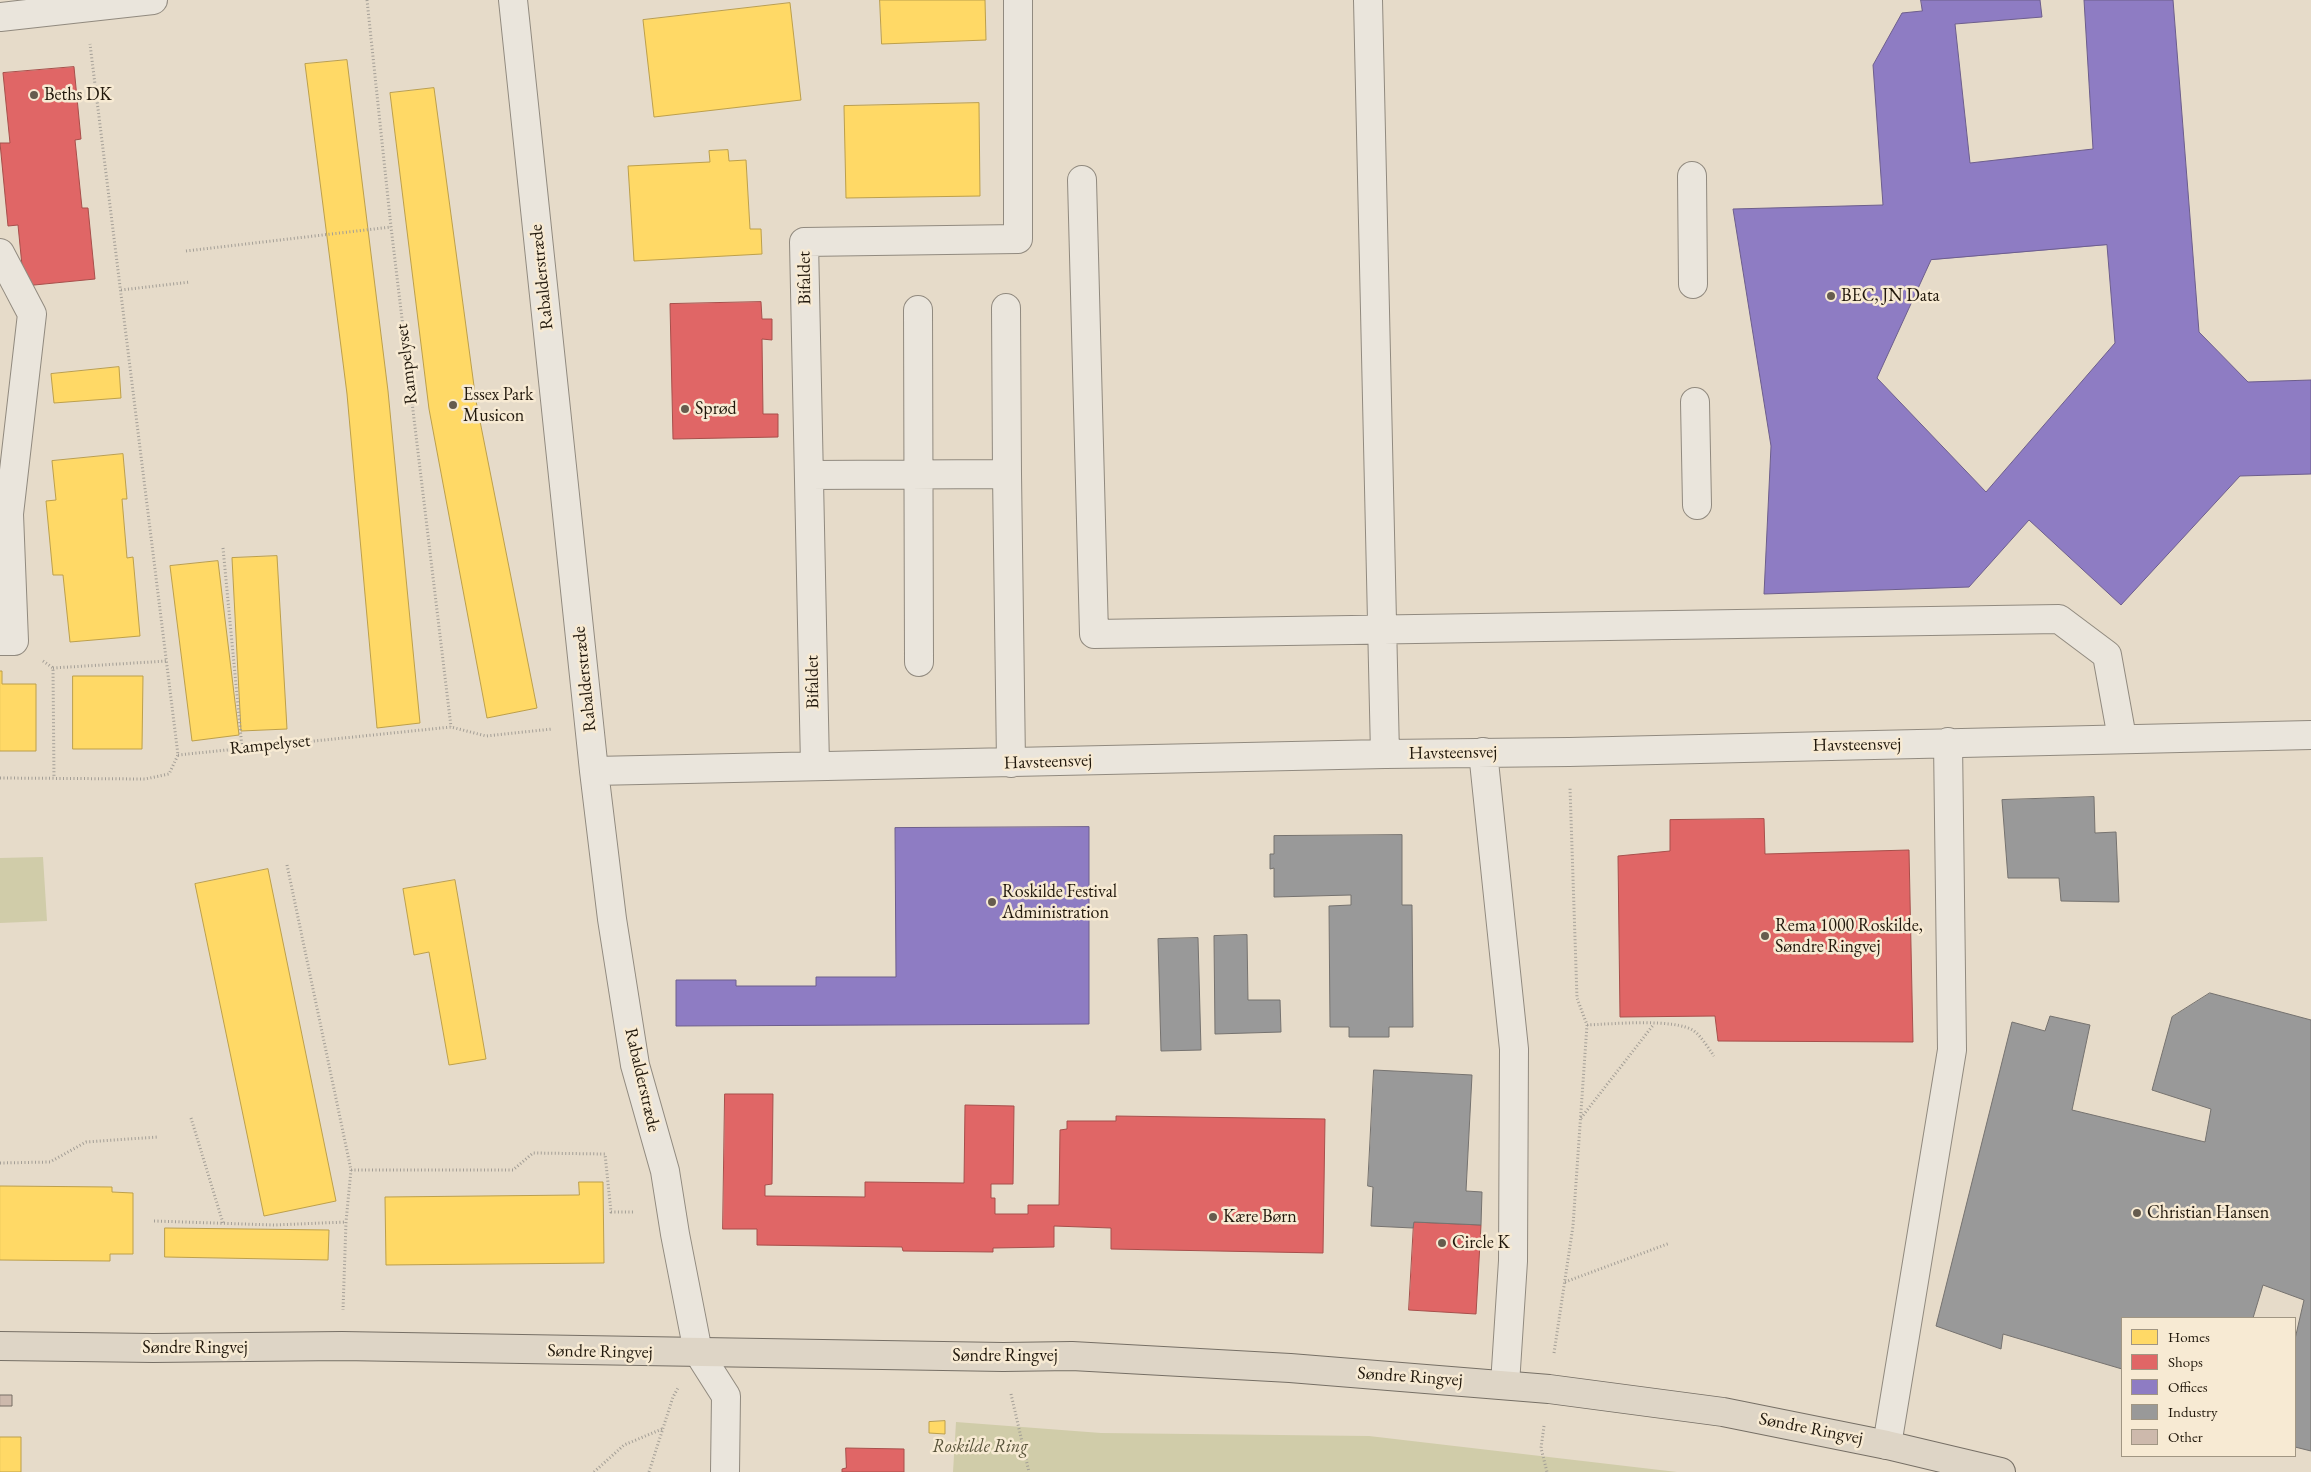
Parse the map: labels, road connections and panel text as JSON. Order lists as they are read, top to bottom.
{
  "streets": {
    "main road": ["Søndre Ringvej"],
    "street": ["Rabalderstræde", "Bifaldet", "Havsteensvej"],
    "path": ["Rampelyset"]
  },
  "crossings": [
    ["Rabalderstræde", "Rampelyset"],
    ["Rabalderstræde", "Havsteensvej"],
    ["Rabalderstræde", "Søndre Ringvej"],
    ["Bifaldet", "Havsteensvej"]
  ],
  "parks": ["Roskilde Ring"],
  "places": [
    "Beths DK",
    "BEC, JN Data",
    "Essex Park Musicon",
    "Sprød",
    "Roskilde Festival Administration",
    "Rema 1000 Roskilde, Søndre Ringvej",
    "Christian Hansen",
    "Kære Børn",
    "Circle K"
  ],
  "legend": [
    "Homes",
    "Shops",
    "Offices",
    "Industry",
    "Other"
  ]
}
